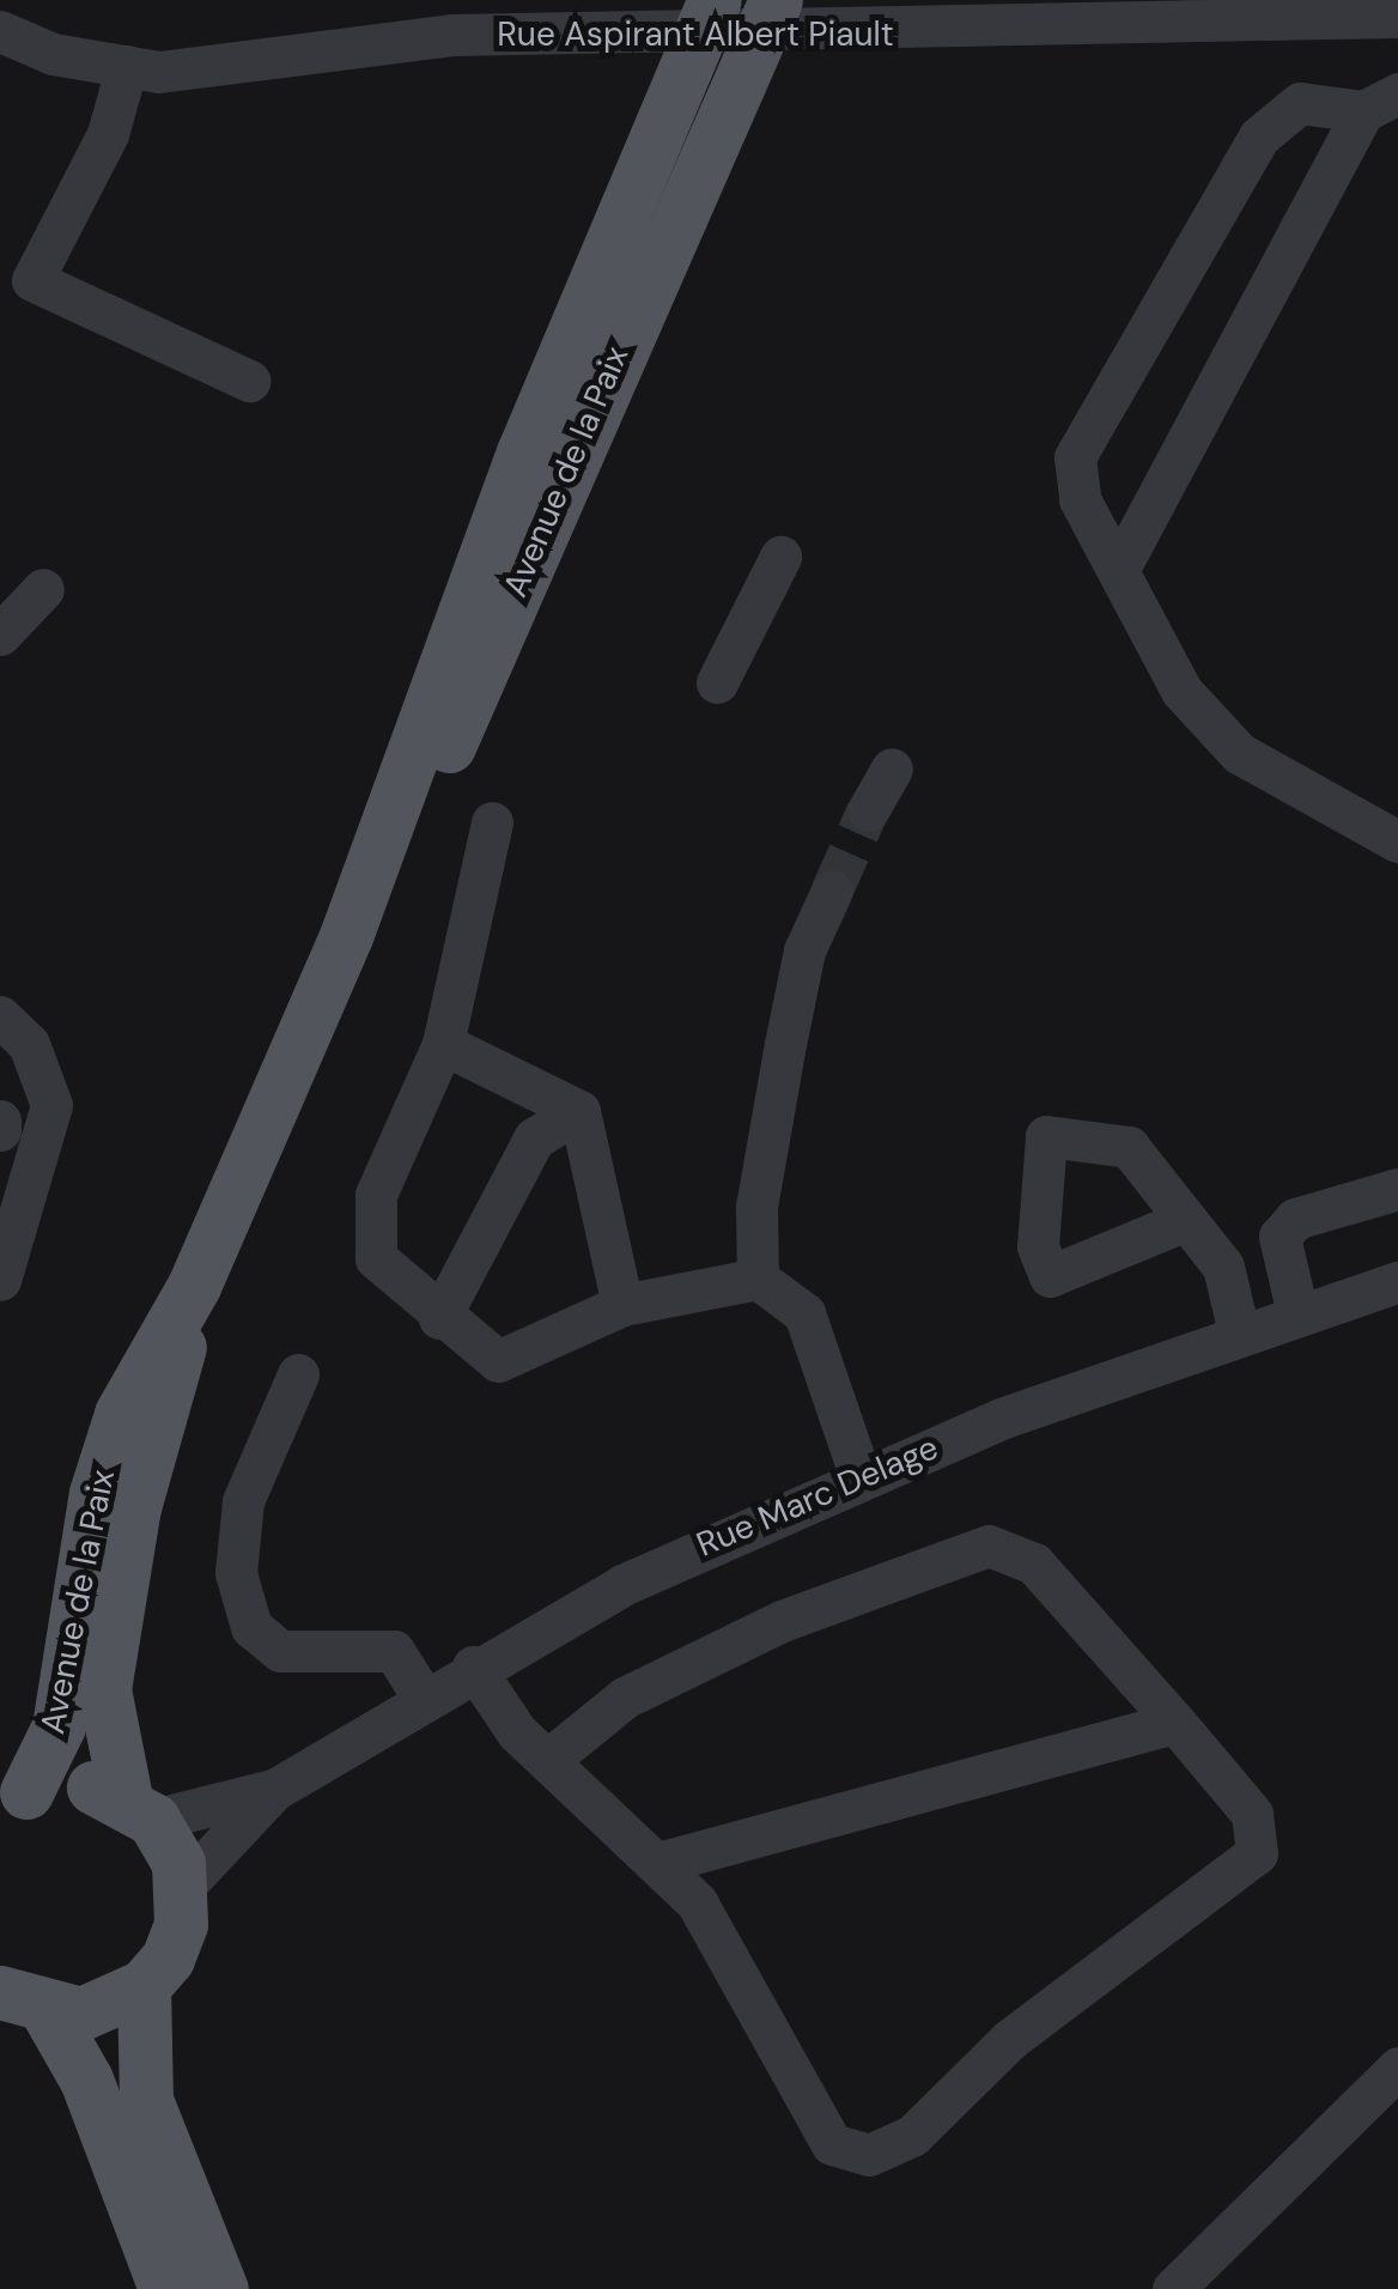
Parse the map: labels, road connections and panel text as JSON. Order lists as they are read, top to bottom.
{
  "streets": {
    "main road": ["Avenue de la Paix"],
    "street": ["Rue Aspirant Albert Piault", "Rue Marc Delage"]
  },
  "crossings": [
    ["Rue Aspirant Albert Piault", "Avenue de la Paix"],
    ["Avenue de la Paix", "Rue Marc Delage"]
  ]
}
